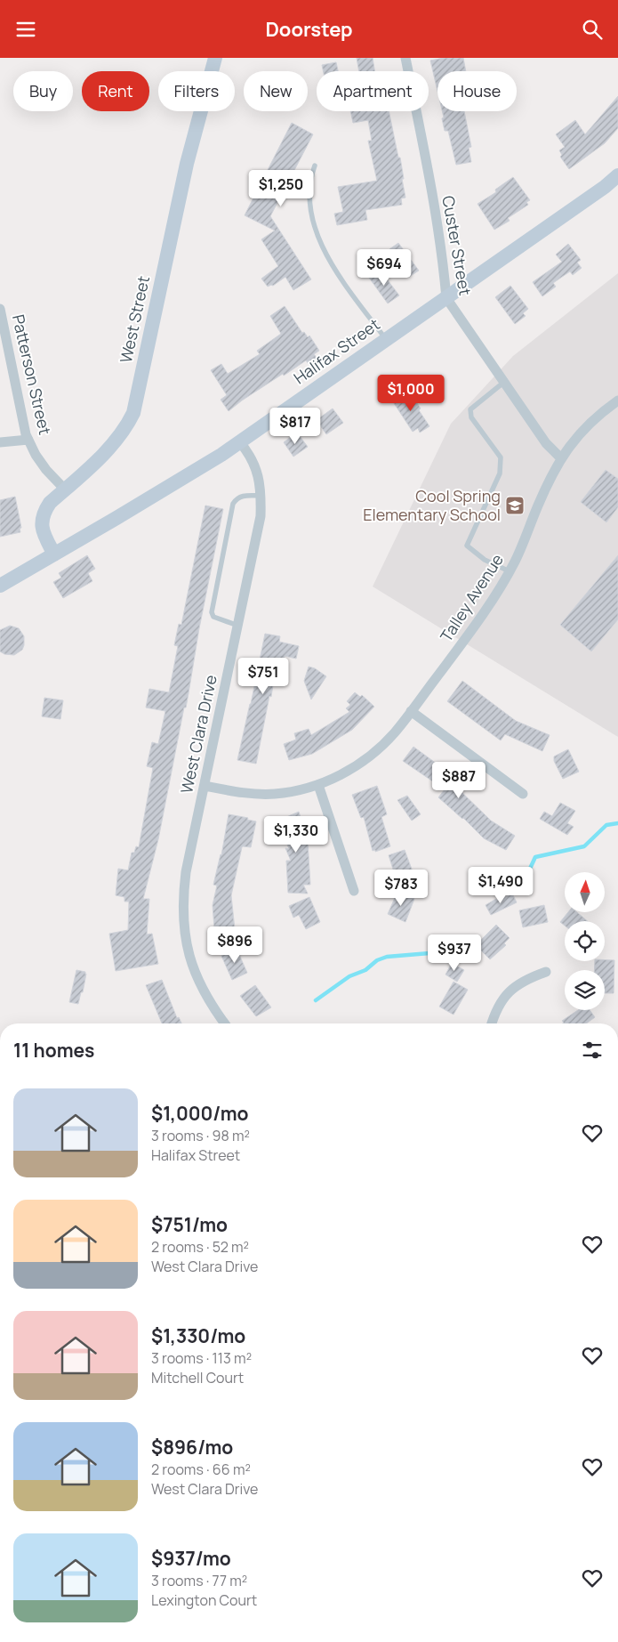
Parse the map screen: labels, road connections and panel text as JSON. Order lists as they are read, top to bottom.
{
  "streets": {
    "main road": ["West Street", "Halifax Street"],
    "street": [
      "Custer Street",
      "Patterson Street",
      "Talley Avenue",
      "West Clara Drive"
    ]
  },
  "crossings": [
    ["Custer Street", "Halifax Street"],
    ["Custer Street", "Talley Avenue"],
    ["West Street", "Halifax Street"],
    ["West Street", "Patterson Street"],
    ["Halifax Street", "West Clara Drive"],
    ["Talley Avenue", "West Clara Drive"]
  ],
  "places": {
    "school or university": ["Cool Spring Elementary School"]
  },
  "north": "top",
  "page": {
    "header": "Doorstep",
    "chip": [
      "Buy",
      "Rent",
      "Filters",
      "New",
      "Apartment",
      "House"
    ],
    "price": [
      "$1,250",
      "$694",
      "$1,000",
      "$817",
      "$751",
      "$887",
      "$1,330",
      "$1,490",
      "$783",
      "$896",
      "$937"
    ],
    "heading": "11 homes",
    "list": [
      {
        "name": "$1,000/mo",
        "note": "3 rooms · 98 m² · Halifax Street"
      },
      {
        "name": "$751/mo",
        "note": "2 rooms · 52 m² · West Clara Drive"
      },
      {
        "name": "$1,330/mo",
        "note": "3 rooms · 113 m² · Mitchell Court"
      },
      {
        "name": "$896/mo",
        "note": "2 rooms · 66 m² · West Clara Drive"
      },
      {
        "name": "$937/mo",
        "note": "3 rooms · 77 m² · Lexington Court"
      }
    ]
  }
}
